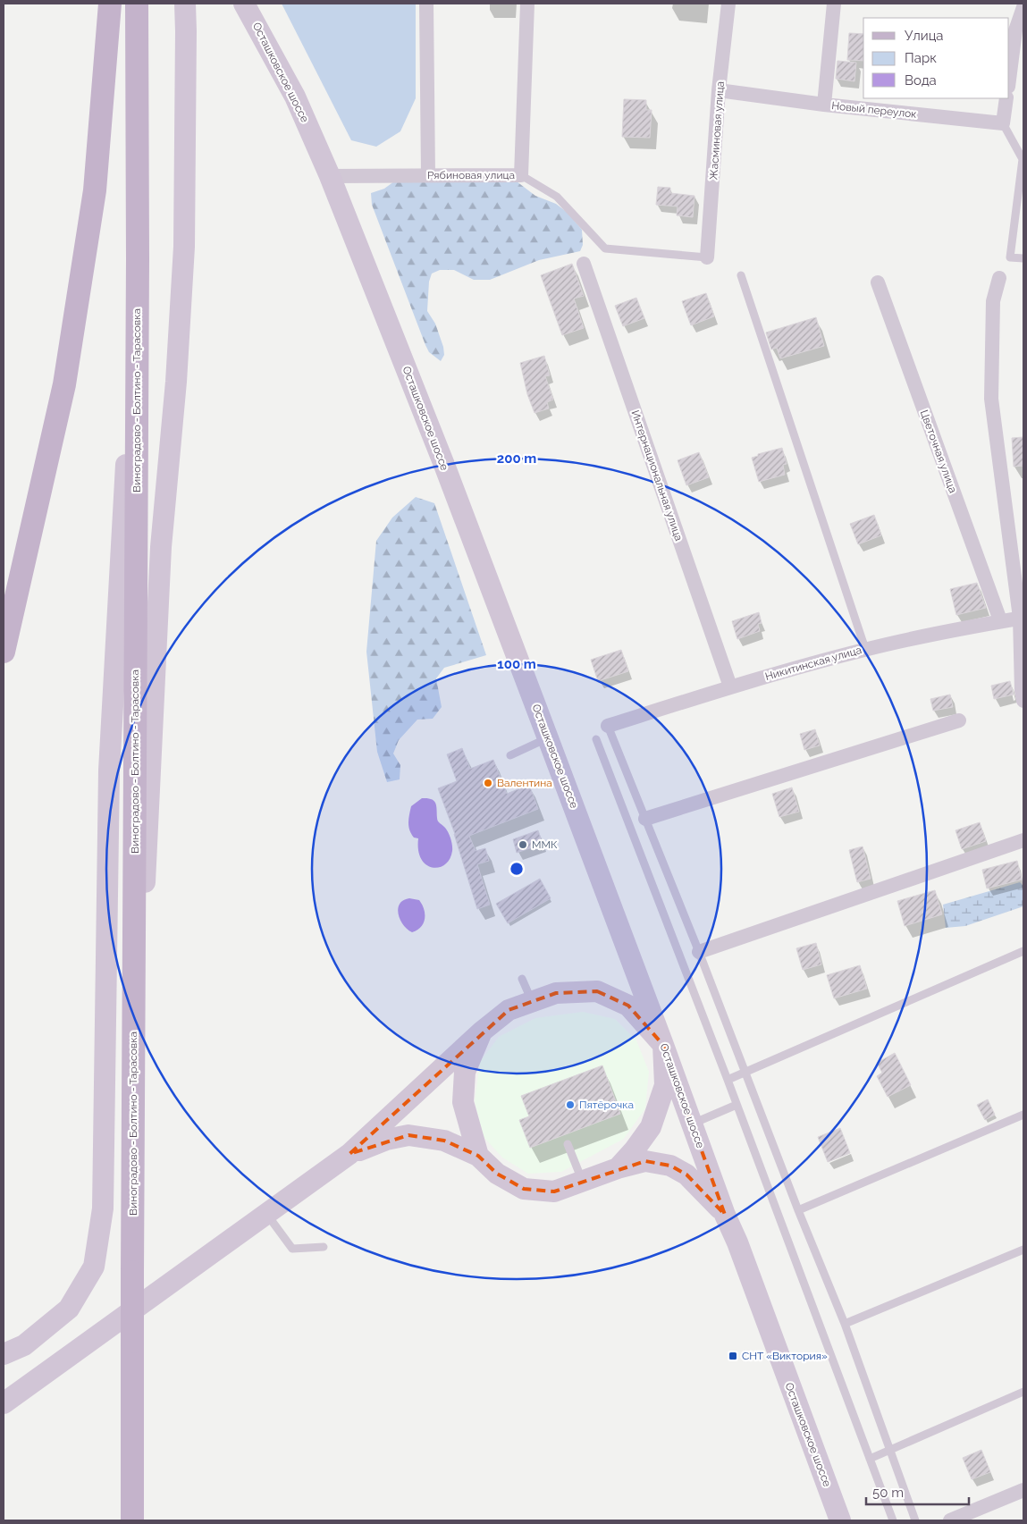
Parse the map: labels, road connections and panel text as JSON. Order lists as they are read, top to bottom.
{
  "streets": {
    "main road": ["Осташковское шоссе", "Виноградово - Болтино - Тарасовка"],
    "street": [
      "Новый переулок",
      "Жасминовая улица",
      "Рябиновая улица",
      "Цветочная улица",
      "Интернациональная улица",
      "Никитинская улица"
    ]
  },
  "crossings": [
    ["Осташковское шоссе", "Рябиновая улица"],
    ["Новый переулок", "Жасминовая улица"],
    ["Цветочная улица", "Никитинская улица"],
    ["Интернациональная улица", "Никитинская улица"]
  ],
  "places": {
    "other": ["Валентина", "ММК", "Пятёрочка"],
    "transit": ["СНТ «Виктория»"]
  },
  "legend": ["Улица", "Парк", "Вода"],
  "scale_bar": "50 m",
  "rings": ["200 m", "100 m"]
}
